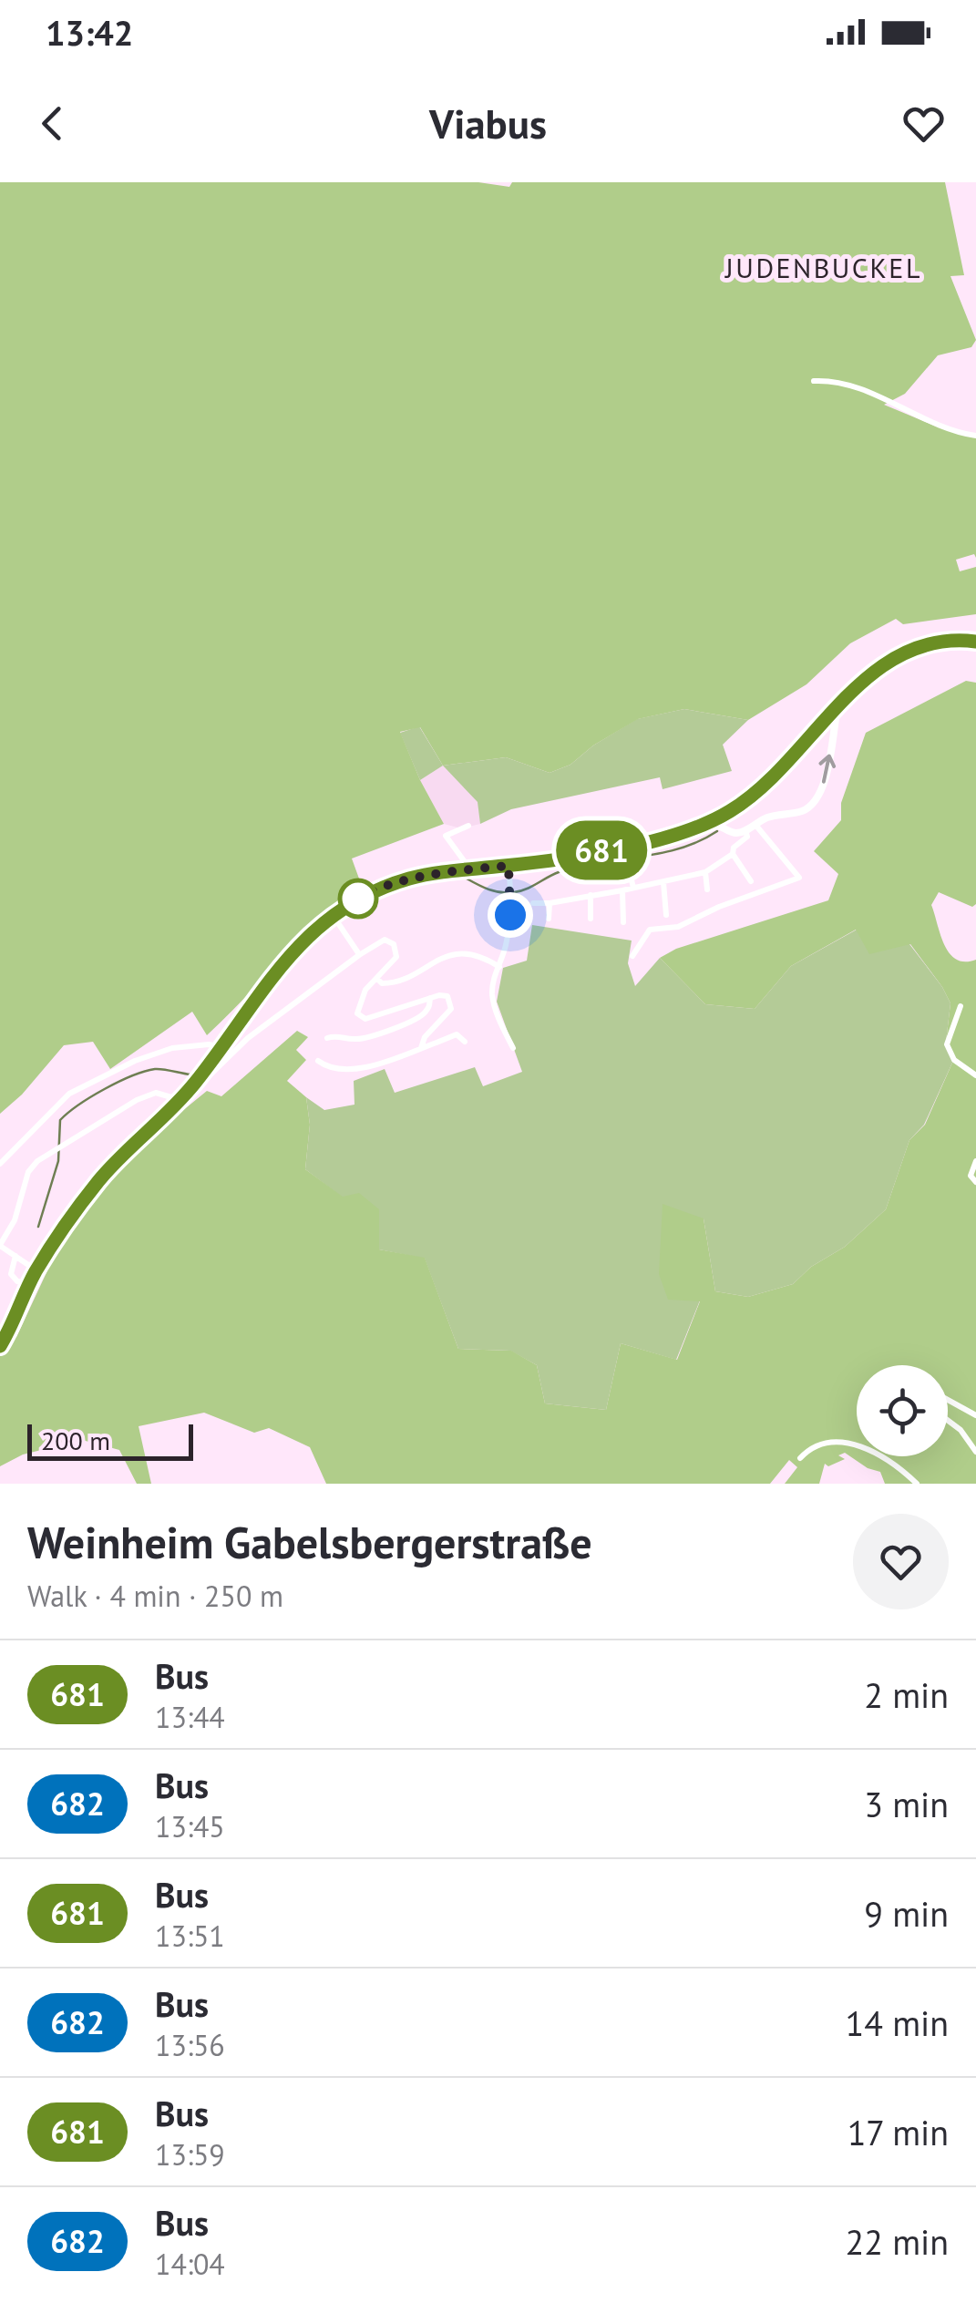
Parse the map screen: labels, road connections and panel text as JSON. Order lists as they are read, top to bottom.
{
  "districts": ["JUDENBUCKEL"],
  "lines": ["bus line 681"],
  "scale_bar": "200 m",
  "page": {
    "status": "13:42",
    "header": "Viabus",
    "on_map": "681",
    "scale": "200 m",
    "heading": ["Weinheim Gabelsbergerstraße", "Walk · 4 min · 250 m"],
    "list": [
      {
        "mark": "681",
        "name": "Bus",
        "note": "13:44",
        "value": "2 min"
      },
      {
        "mark": "682",
        "name": "Bus",
        "note": "13:45",
        "value": "3 min"
      },
      {
        "mark": "681",
        "name": "Bus",
        "note": "13:51",
        "value": "9 min"
      },
      {
        "mark": "682",
        "name": "Bus",
        "note": "13:56",
        "value": "14 min"
      },
      {
        "mark": "681",
        "name": "Bus",
        "note": "13:59",
        "value": "17 min"
      },
      {
        "mark": "682",
        "name": "Bus",
        "note": "14:04",
        "value": "22 min"
      }
    ]
  }
}
